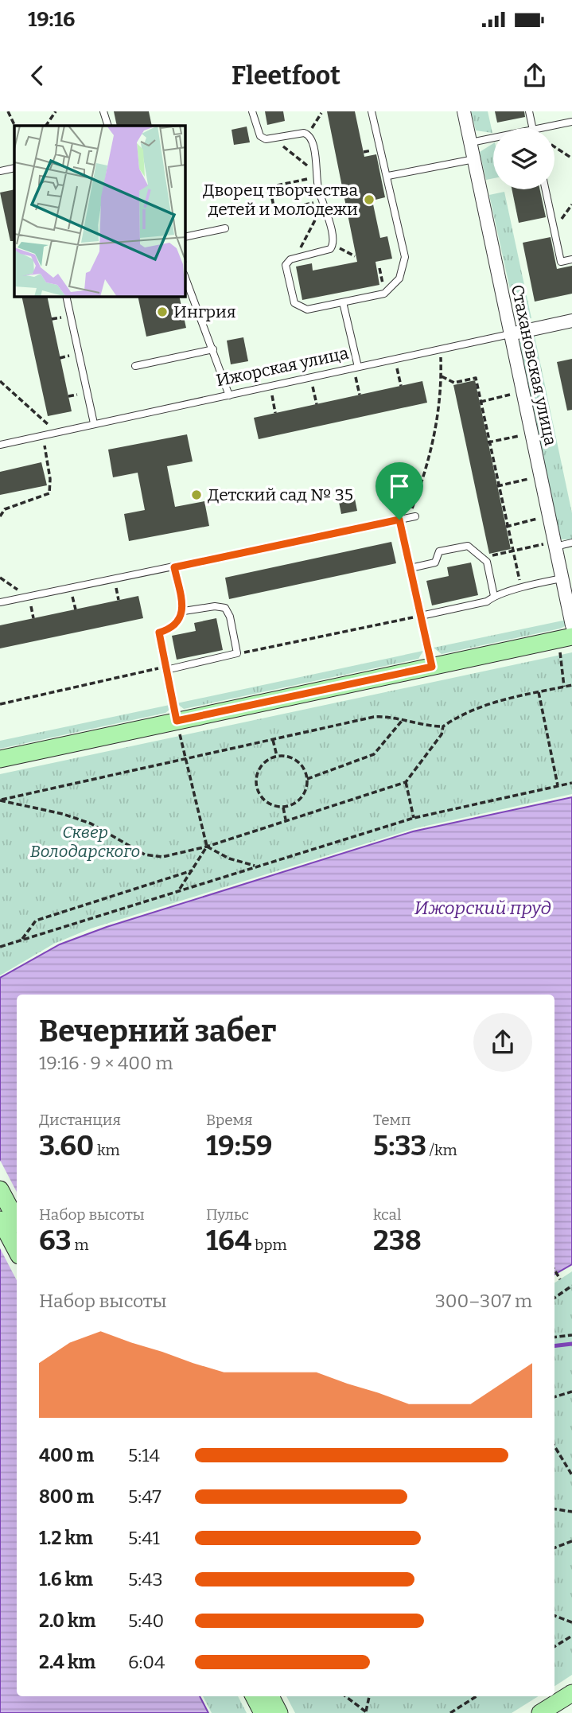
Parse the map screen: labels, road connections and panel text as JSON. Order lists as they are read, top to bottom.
{
  "streets": {
    "street": ["Стахановская улица", "Ижорская улица"]
  },
  "crossings": [
    ["Стахановская улица", "Ижорская улица"]
  ],
  "water": ["Ижорский пруд"],
  "parks": ["Сквер Володарского"],
  "places": ["Дворец творчества детей и молодежи", "Ингрия", "Детский сад № 35"],
  "page": {
    "status": "19:16",
    "header": "Fleetfoot",
    "heading": ["Вечерний забег", "19:16 · 9 × 400 m"],
    "stats": [
      ["Дистанция", "3.60 km"],
      ["Время", "19:59"],
      ["Темп", "5:33 /km"],
      ["Набор высоты", "63 m"],
      ["Пульс", "164 bpm"],
      ["kcal", "238"]
    ],
    "chart": ["Набор высоты", "300–307 m"],
    "list": [
      {
        "name": "400 m",
        "note": "5:14"
      },
      {
        "name": "800 m",
        "note": "5:47"
      },
      {
        "name": "1.2 km",
        "note": "5:41"
      },
      {
        "name": "1.6 km",
        "note": "5:43"
      },
      {
        "name": "2.0 km",
        "note": "5:40"
      },
      {
        "name": "2.4 km",
        "note": "6:04"
      }
    ]
  }
}
